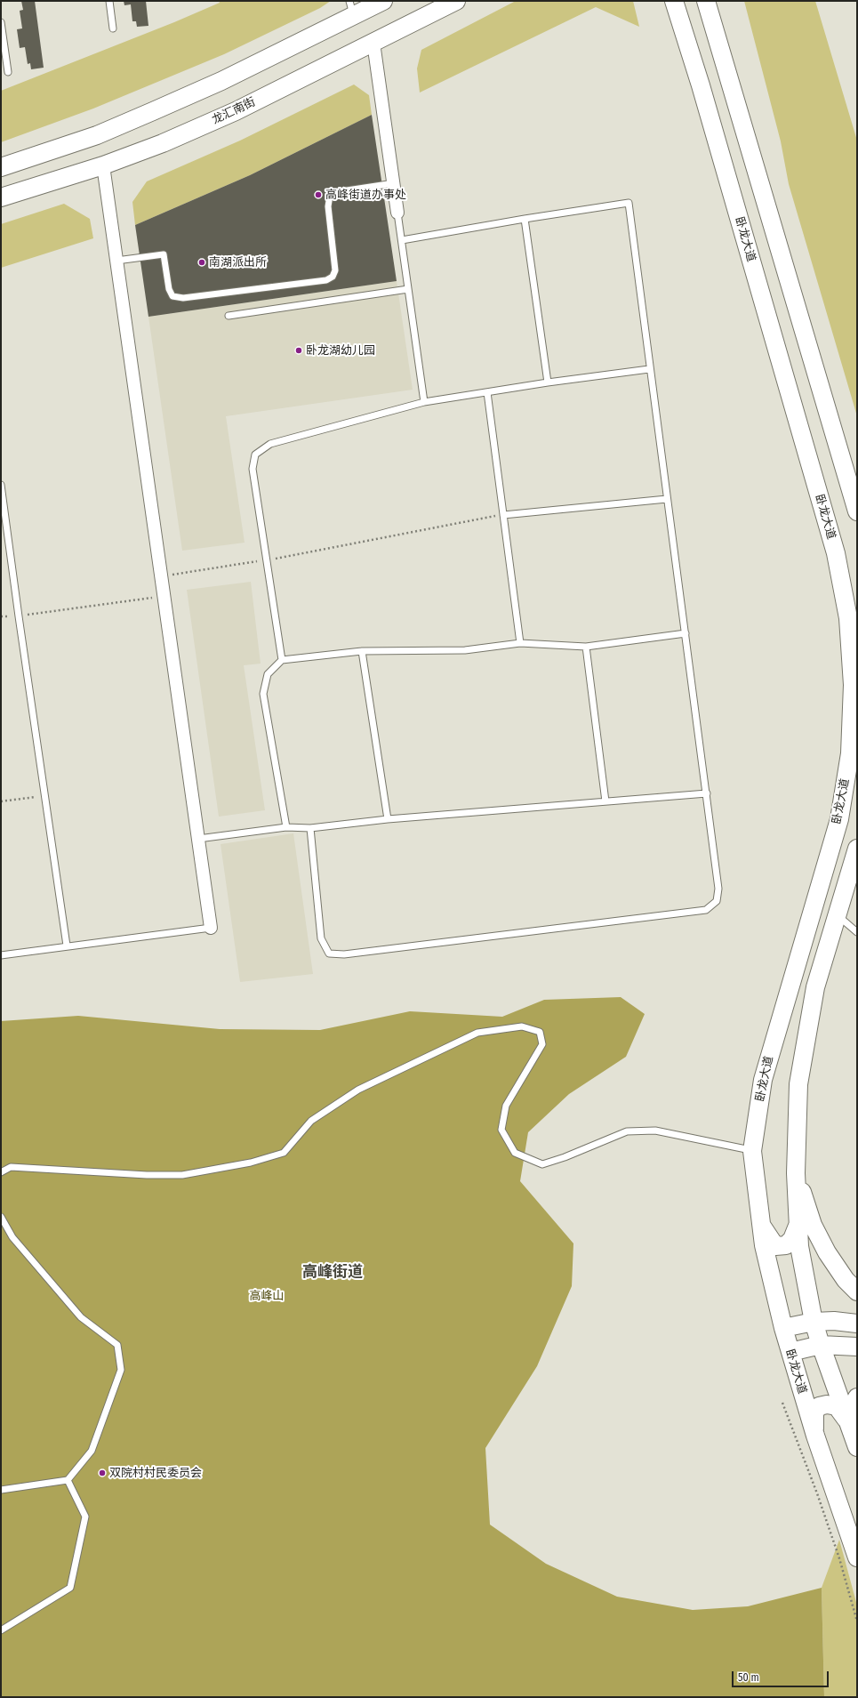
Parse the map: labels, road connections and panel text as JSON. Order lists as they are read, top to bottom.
{
  "streets": {
    "main road": ["龙汇南街", "卧龙大道"]
  },
  "districts": ["高峰街道"],
  "parks": ["高峰山"],
  "places": [
    "高峰街道办事处",
    "南湖派出所",
    "卧龙湖幼儿园",
    "双院村村民委员会"
  ],
  "scale_bar": "50 m"
}
